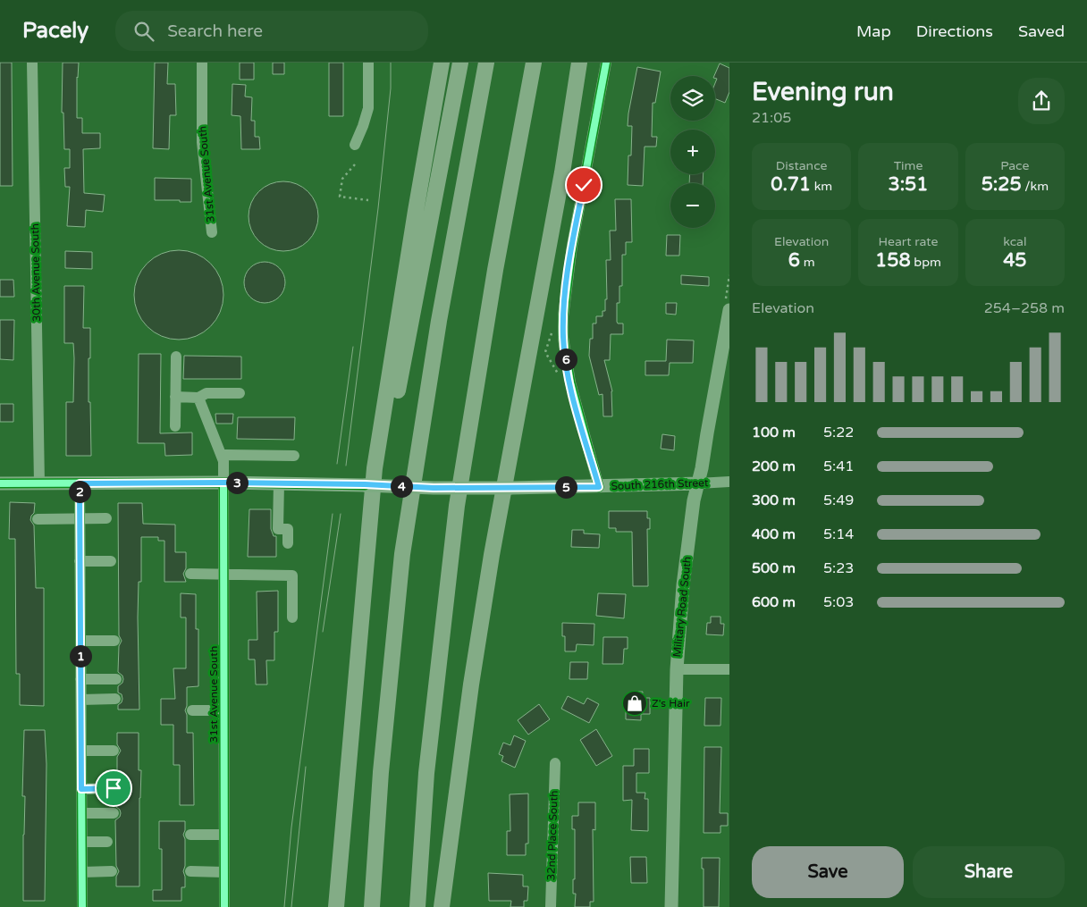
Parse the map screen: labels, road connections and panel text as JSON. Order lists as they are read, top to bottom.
{
  "streets": {
    "main road": ["South 216th Street", "Military Road South"],
    "street": ["31st Avenue South", "30th Avenue South", "32nd Place South"]
  },
  "crossings": [
    ["31st Avenue South", "South 216th Street"],
    ["30th Avenue South", "South 216th Street"],
    ["South 216th Street", "Military Road South"]
  ],
  "places": {
    "shop": ["Z's Hair"]
  },
  "page": {
    "header": "Pacely",
    "search": "Search here",
    "nav": ["Map", "Directions", "Saved"],
    "heading": ["Evening run", "21:05"],
    "map_buttons": ["+", "−"],
    "stats": [
      ["Distance", "0.71 km"],
      ["Time", "3:51"],
      ["Pace", "5:25 /km"],
      ["Elevation", "6 m"],
      ["Heart rate", "158 bpm"],
      ["kcal", "45"]
    ],
    "chart": ["Elevation", "254–258 m"],
    "pins": [
      "6",
      "3",
      "4",
      "5",
      "2",
      "1"
    ],
    "list": [
      {
        "name": "100 m",
        "note": "5:22"
      },
      {
        "name": "200 m",
        "note": "5:41"
      },
      {
        "name": "300 m",
        "note": "5:49"
      },
      {
        "name": "400 m",
        "note": "5:14"
      },
      {
        "name": "500 m",
        "note": "5:23"
      },
      {
        "name": "600 m",
        "note": "5:03"
      }
    ],
    "buttons": ["Save", "Share"]
  }
}
